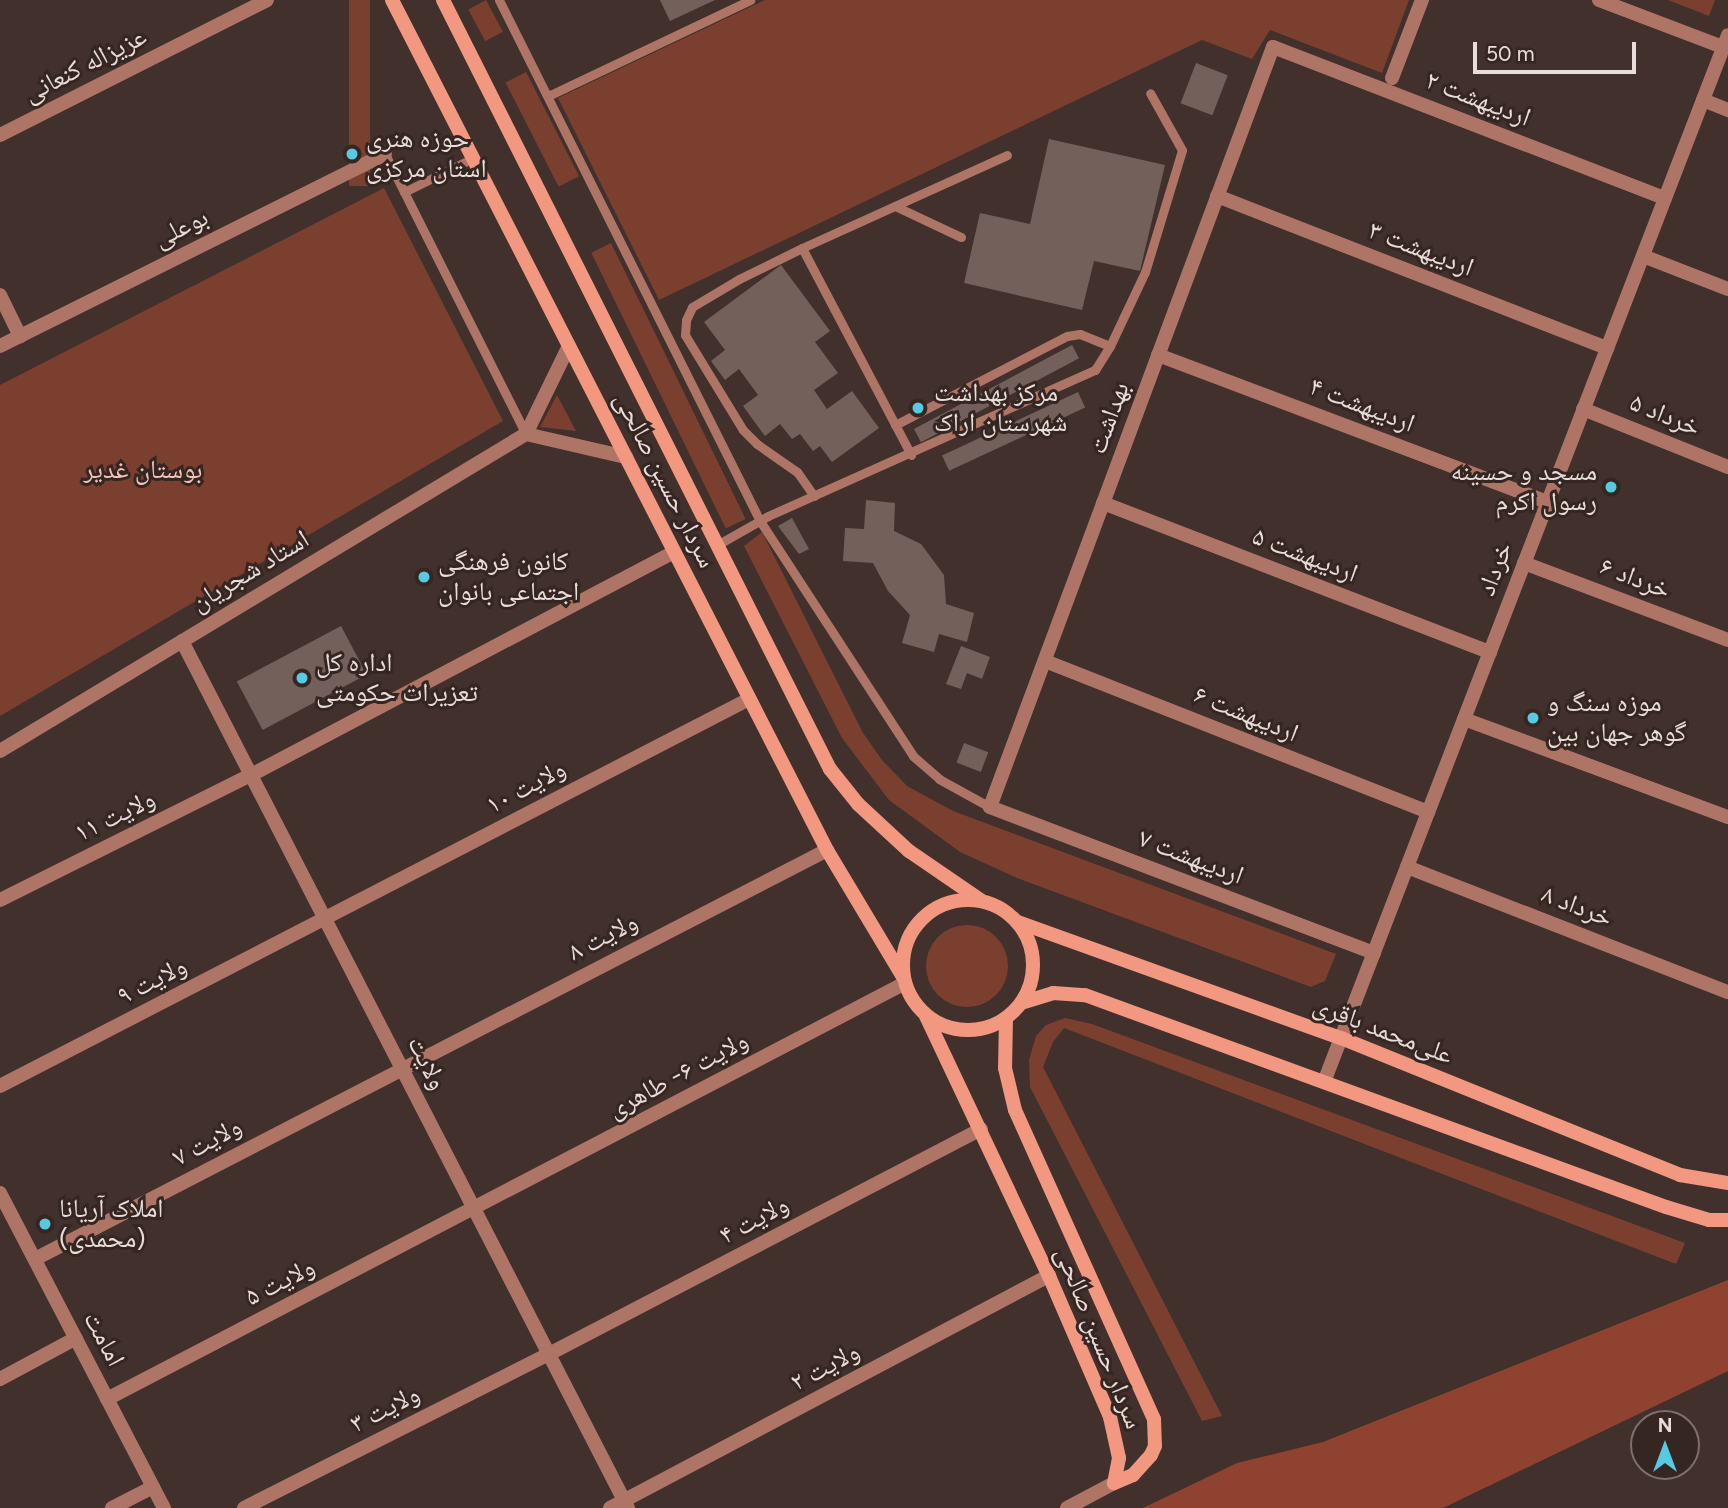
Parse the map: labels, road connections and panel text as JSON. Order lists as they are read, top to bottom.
{
  "streets": {
    "main road": ["سردار حسین صالحی", "علی‌محمد باقری"],
    "street": [
      "عزیزاله کنعانی",
      "اردیبهشت ۲",
      "بوعلی",
      "اردیبهشت ۳",
      "اردیبهشت ۴",
      "خرداد ۵",
      "بهداشت",
      "اردیبهشت ۵",
      "خرداد",
      "استاد شجریان",
      "خرداد ۶",
      "اردیبهشت ۶",
      "ولایت ۱۰",
      "ولایت ۱۱",
      "اردیبهشت ۷",
      "خرداد ۸",
      "ولایت ۸",
      "ولایت ۹",
      "ولایت",
      "ولایت ۶- طاهری",
      "ولایت ۷",
      "ولایت ۴",
      "ولایت ۵",
      "امامت",
      "ولایت ۲",
      "ولایت ۳"
    ]
  },
  "crossings": [
    ["اردیبهشت ۲", "بهداشت"],
    ["اردیبهشت ۲", "خرداد"],
    ["اردیبهشت ۳", "بهداشت"],
    ["اردیبهشت ۳", "خرداد"],
    ["اردیبهشت ۴", "بهداشت"],
    ["اردیبهشت ۴", "خرداد"],
    ["خرداد ۵", "خرداد"],
    ["بهداشت", "اردیبهشت ۵"],
    ["بهداشت", "اردیبهشت ۶"],
    ["بهداشت", "اردیبهشت ۷"],
    ["سردار حسین صالحی", "ولایت ۱۰"],
    ["سردار حسین صالحی", "ولایت ۱۱"],
    ["سردار حسین صالحی", "ولایت ۸"],
    ["سردار حسین صالحی", "علی‌محمد باقری"],
    ["سردار حسین صالحی", "ولایت ۶- طاهری"],
    ["سردار حسین صالحی", "ولایت ۴"],
    ["سردار حسین صالحی", "ولایت ۲"],
    ["اردیبهشت ۵", "خرداد"],
    ["خرداد", "خرداد ۶"],
    ["خرداد", "اردیبهشت ۶"],
    ["خرداد", "اردیبهشت ۷"],
    ["خرداد", "خرداد ۸"],
    ["خرداد", "علی‌محمد باقری"],
    ["استاد شجریان", "ولایت"],
    ["ولایت ۱۰", "ولایت ۹"],
    ["ولایت ۱۰", "ولایت"],
    ["ولایت ۱۱", "ولایت"],
    ["ولایت ۸", "ولایت"],
    ["ولایت ۸", "ولایت ۷"],
    ["ولایت ۹", "ولایت"],
    ["علی‌محمد باقری", "ولایت ۶- طاهری"],
    ["ولایت", "ولایت ۶- طاهری"],
    ["ولایت", "ولایت ۷"],
    ["ولایت", "ولایت ۴"],
    ["ولایت", "ولایت ۵"],
    ["ولایت", "ولایت ۲"],
    ["ولایت", "ولایت ۳"],
    ["ولایت ۶- طاهری", "ولایت ۵"],
    ["ولایت ۷", "امامت"],
    ["ولایت ۴", "ولایت ۳"],
    ["ولایت ۵", "امامت"]
  ],
  "parks": ["بوستان غدیر"],
  "places": [
    "حوزه هنری استان مرکزی",
    "مرکز بهداشت شهرستان اراک",
    "مسجد و حسینه رسول اکرم",
    "کانون فرهنگی اجتماعی بانوان",
    "اداره کل تعزیرات حکومتی",
    "موزه سنگ و گوهر جهان بین",
    "املاک آریانا (محمدی)"
  ],
  "scale_bar": "50 m",
  "north": "top"
}
